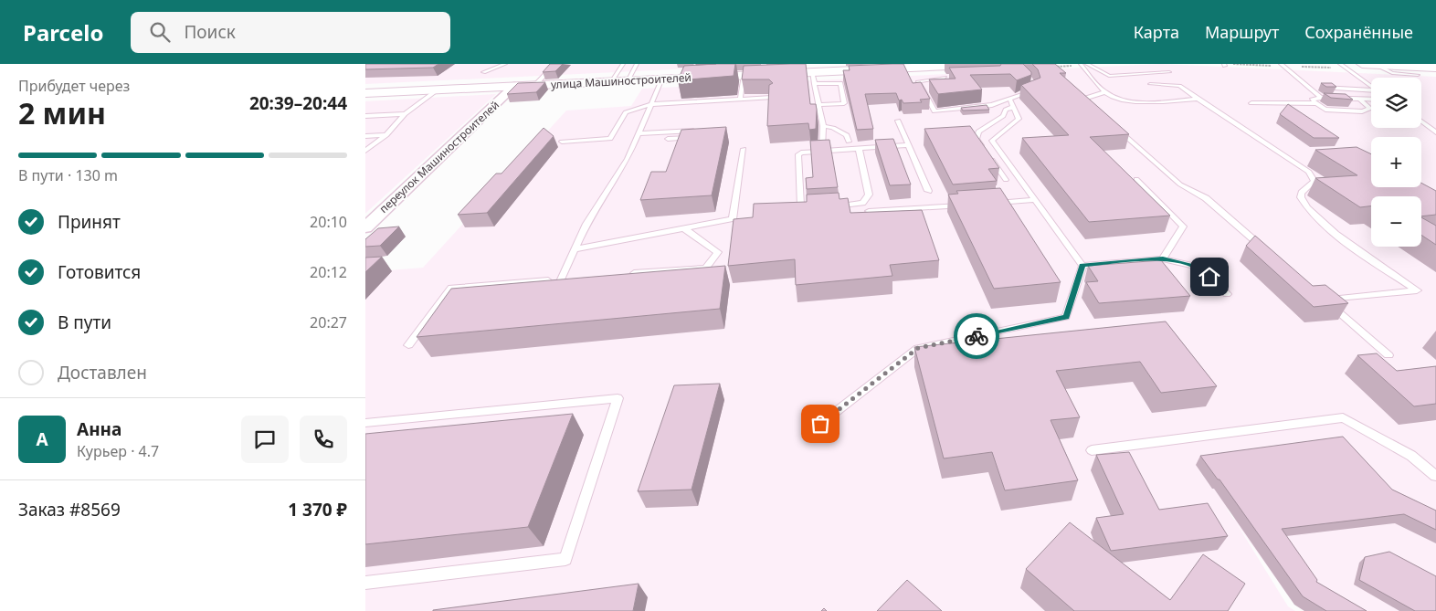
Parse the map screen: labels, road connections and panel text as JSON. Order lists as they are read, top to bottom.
{
  "streets": {
    "main road": ["улица Машиностроителей"],
    "street": ["переулок Машиностроителей"]
  },
  "crossings": [
    ["улица Машиностроителей", "переулок Машиностроителей"]
  ],
  "page": {
    "header": "Parcelo",
    "search": "Поиск",
    "nav": ["Карта", "Маршрут", "Сохранённые"],
    "heading": ["2 мин", "Прибудет через", "20:39–20:44"],
    "panel": [
      "Анна",
      "Курьер · 4.7",
      "Заказ #8569",
      "1 370 ₽"
    ],
    "map_buttons": ["+", "−"],
    "bar": "В пути · 130 m",
    "list": [
      ["Принят", "20:10"],
      ["Готовится", "20:12"],
      ["В пути", "20:27"],
      "Доставлен"
    ],
    "round": "А"
  }
}
